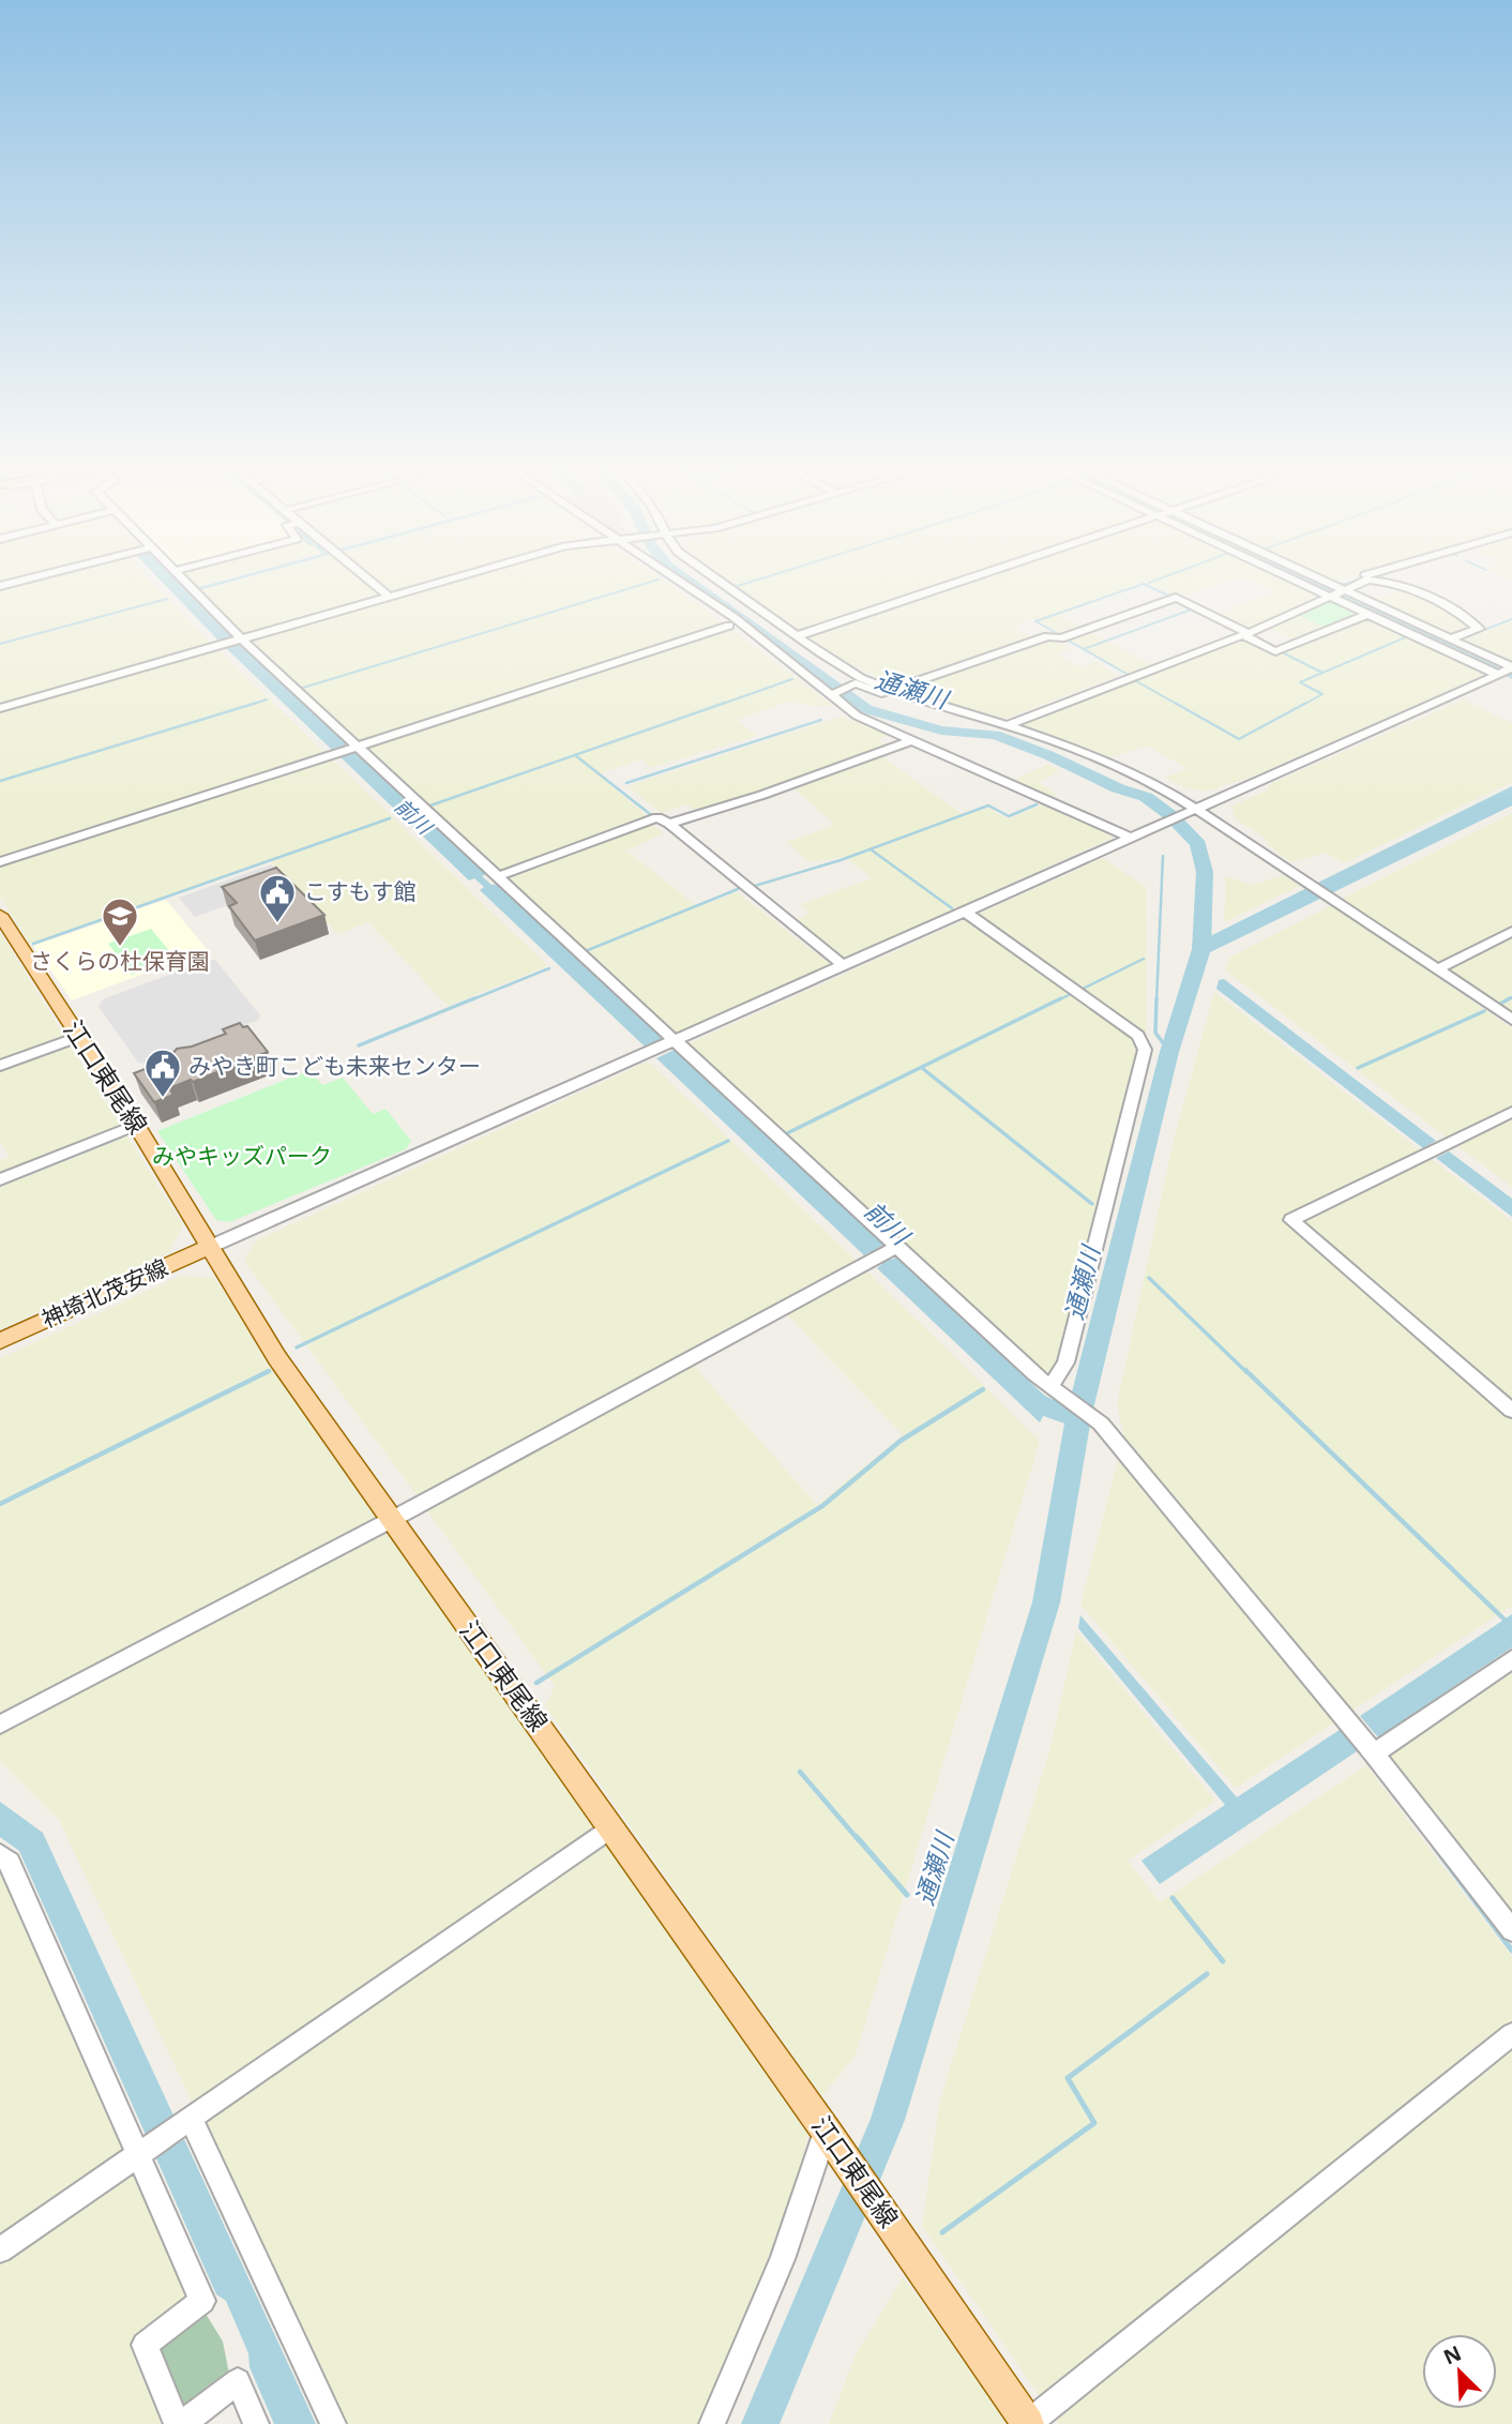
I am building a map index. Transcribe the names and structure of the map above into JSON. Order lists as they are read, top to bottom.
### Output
{
  "streets": {
    "main road": ["江口東尾線", "神埼北茂安線"]
  },
  "crossings": [
    ["江口東尾線", "神埼北茂安線"]
  ],
  "water": ["通瀬川", "前川"],
  "parks": ["みやキッズパーク"],
  "places": {
    "public building": ["こすもす館", "みやき町こども未来センター"],
    "school or university": ["さくらの杜保育園"]
  },
  "north": "top left"
}
